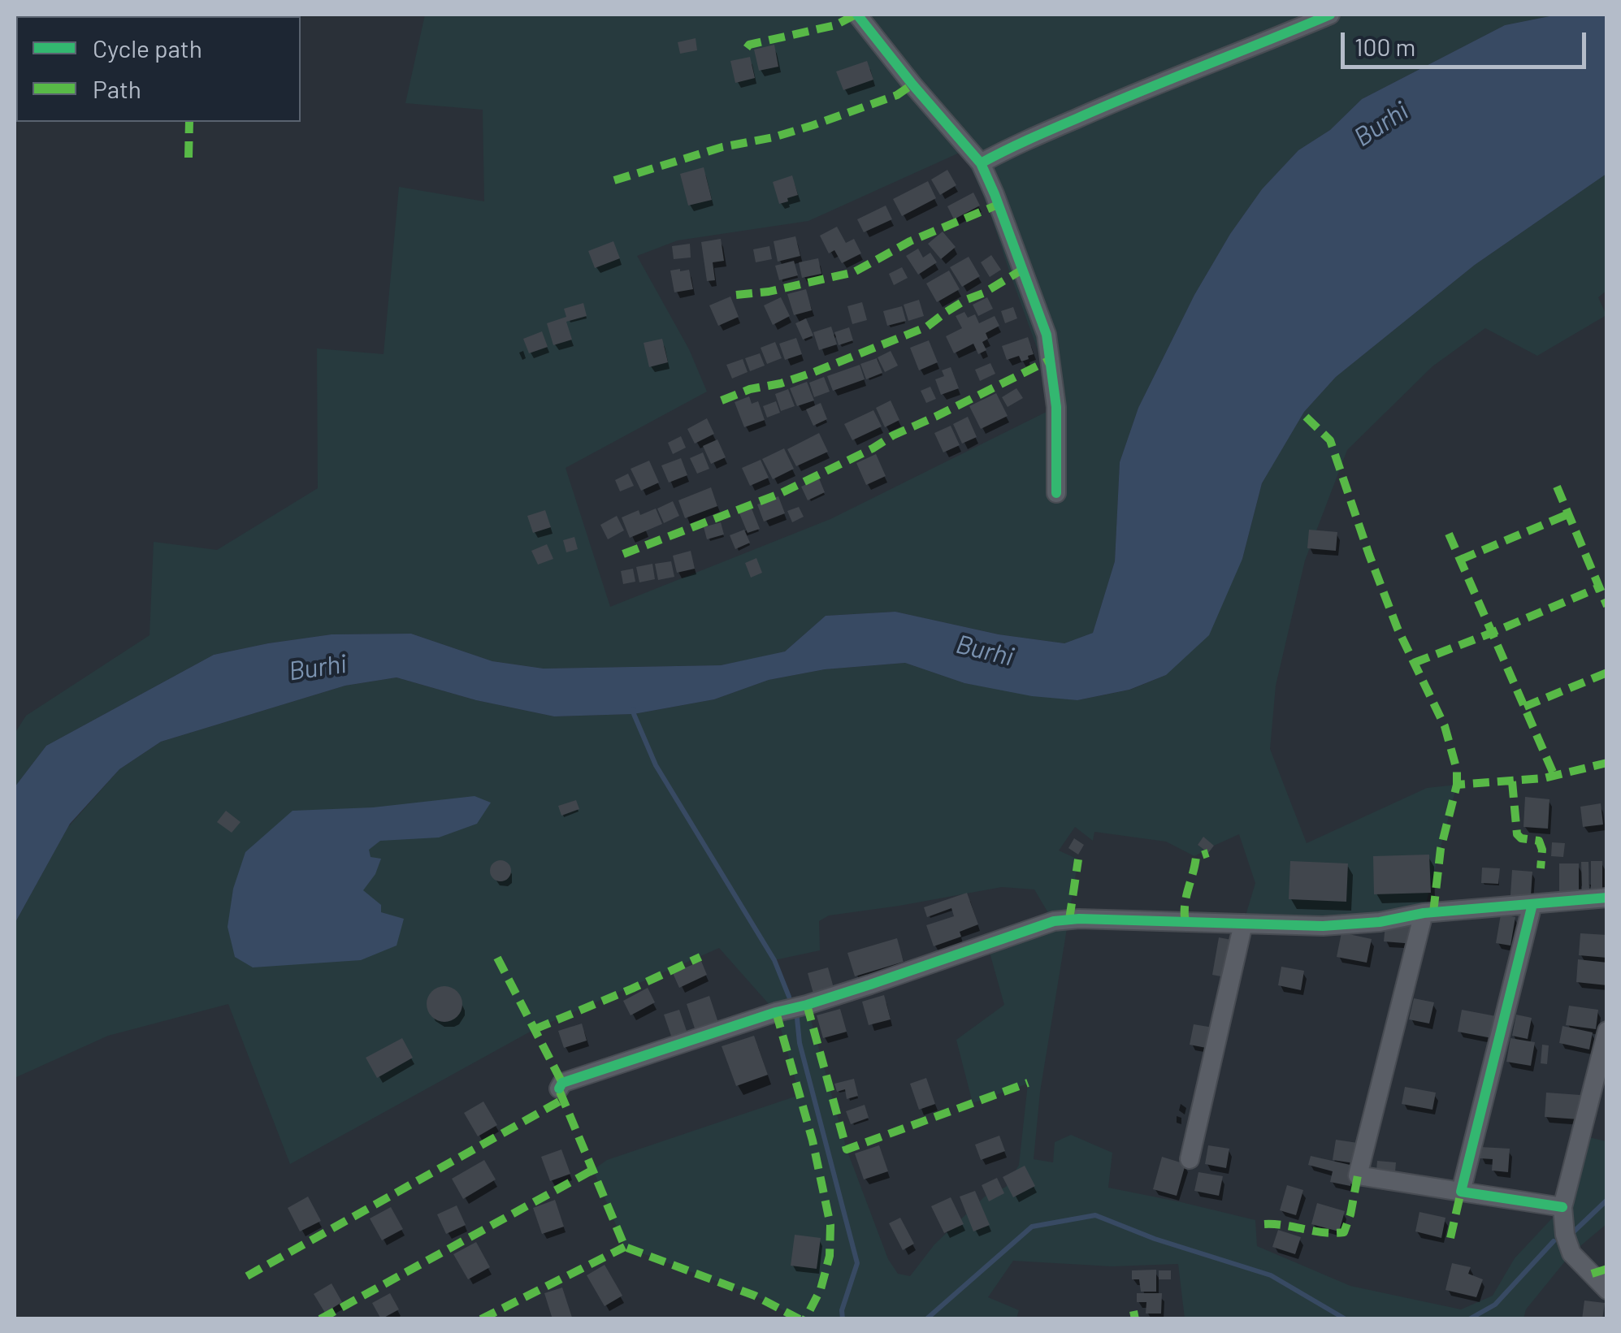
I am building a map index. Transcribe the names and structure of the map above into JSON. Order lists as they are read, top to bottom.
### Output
{
  "water": ["Burhi"],
  "legend": ["Cycle path", "Path"],
  "scale_bar": "100 m"
}
